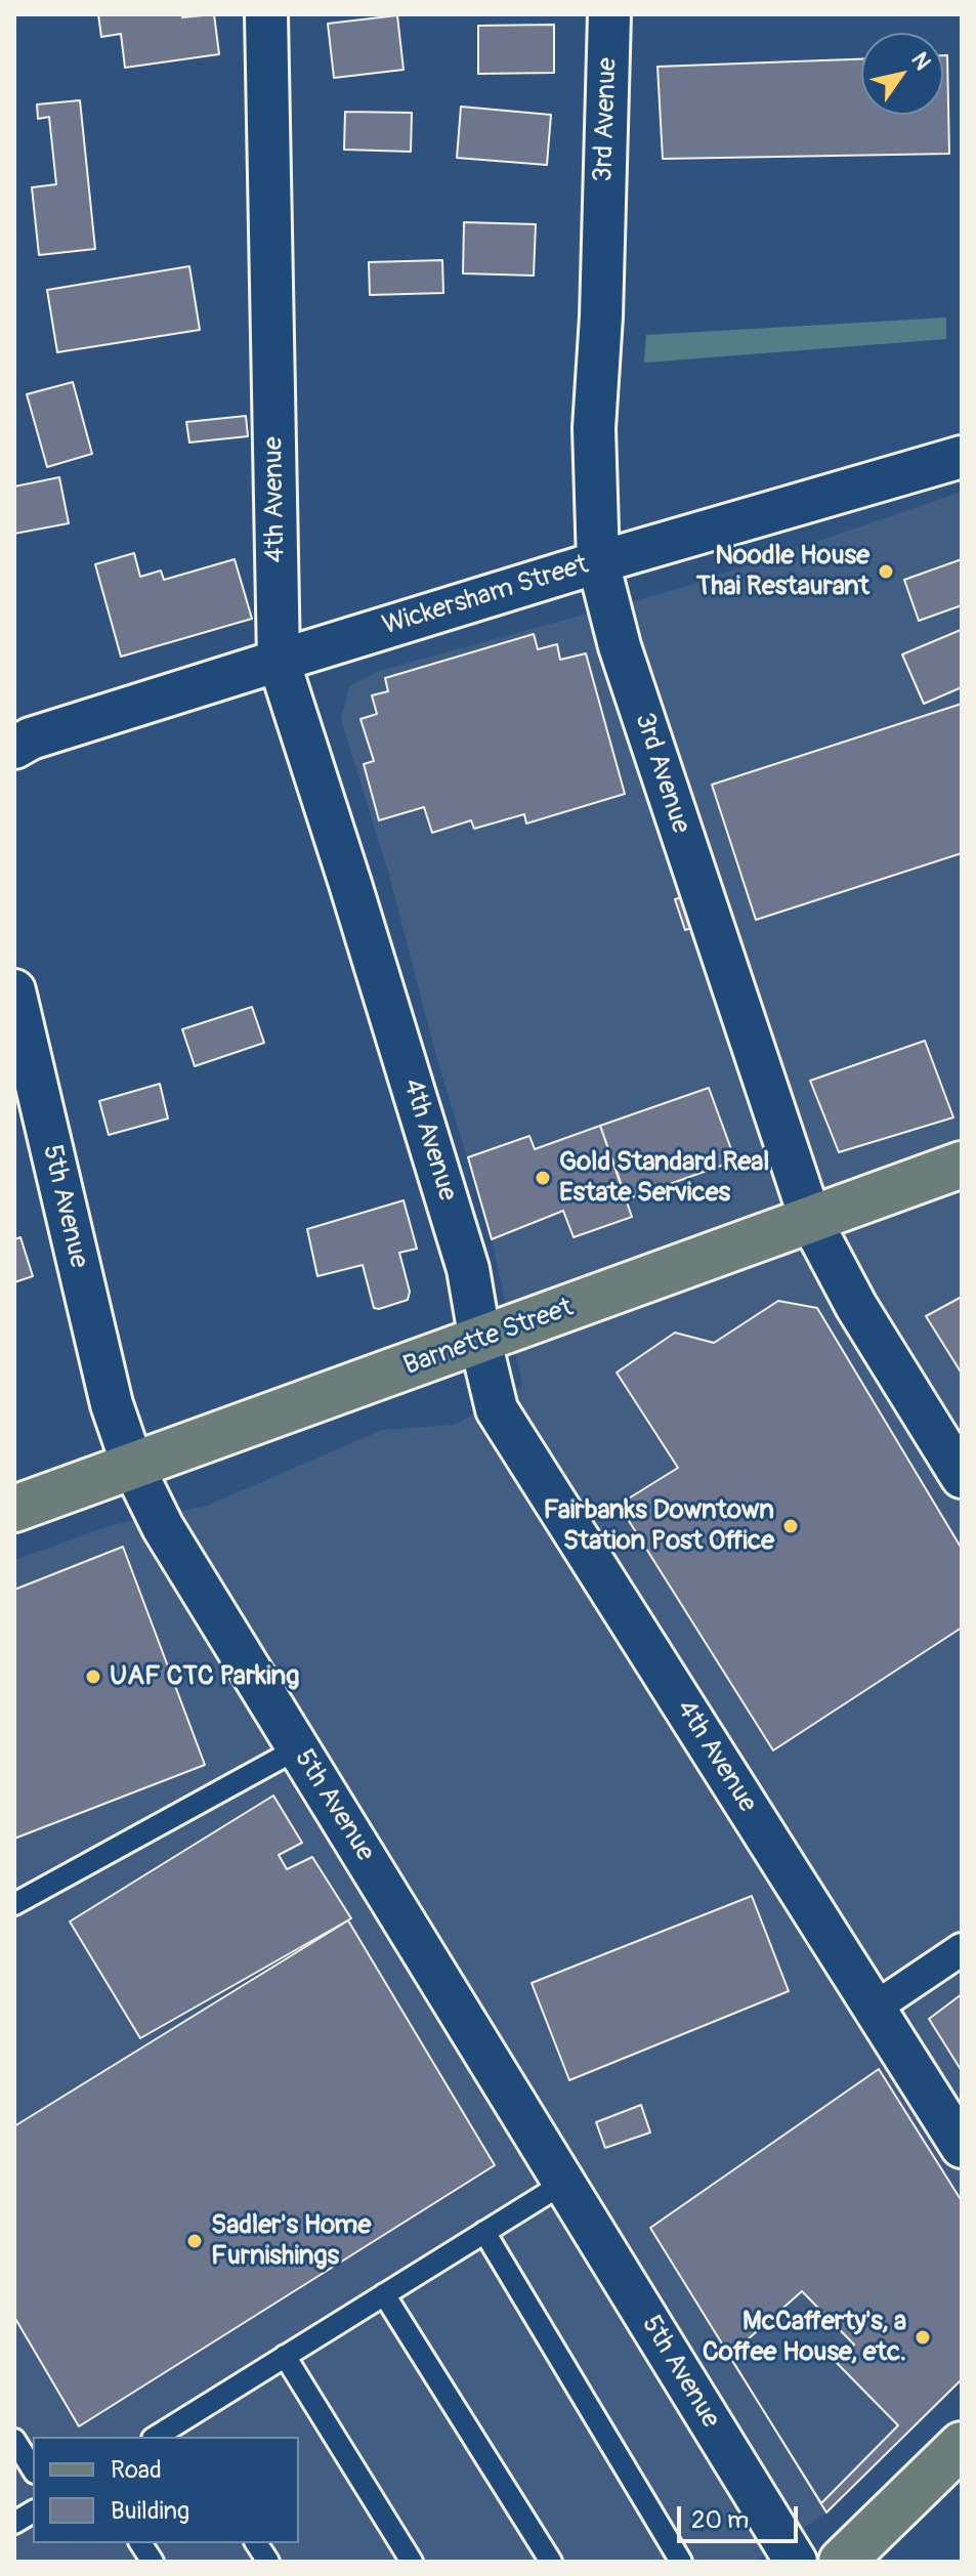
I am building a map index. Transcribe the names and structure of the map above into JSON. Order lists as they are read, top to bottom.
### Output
{
  "streets": {
    "main road": ["Barnette Street"],
    "street": [
      "3rd Avenue",
      "4th Avenue",
      "Wickersham Street",
      "5th Avenue"
    ]
  },
  "crossings": [
    ["3rd Avenue", "Wickersham Street"],
    ["3rd Avenue", "Barnette Street"],
    ["4th Avenue", "Wickersham Street"],
    ["4th Avenue", "Barnette Street"],
    ["5th Avenue", "Barnette Street"]
  ],
  "places": [
    "Noodle House Thai Restaurant",
    "Gold Standard Real Estate Services",
    "Fairbanks Downtown Station Post Office",
    "UAF CTC Parking",
    "Sadler's Home Furnishings",
    "McCafferty's, a Coffee House, etc."
  ],
  "legend": ["Road", "Building"],
  "scale_bar": "20 m",
  "north": "top right"
}
